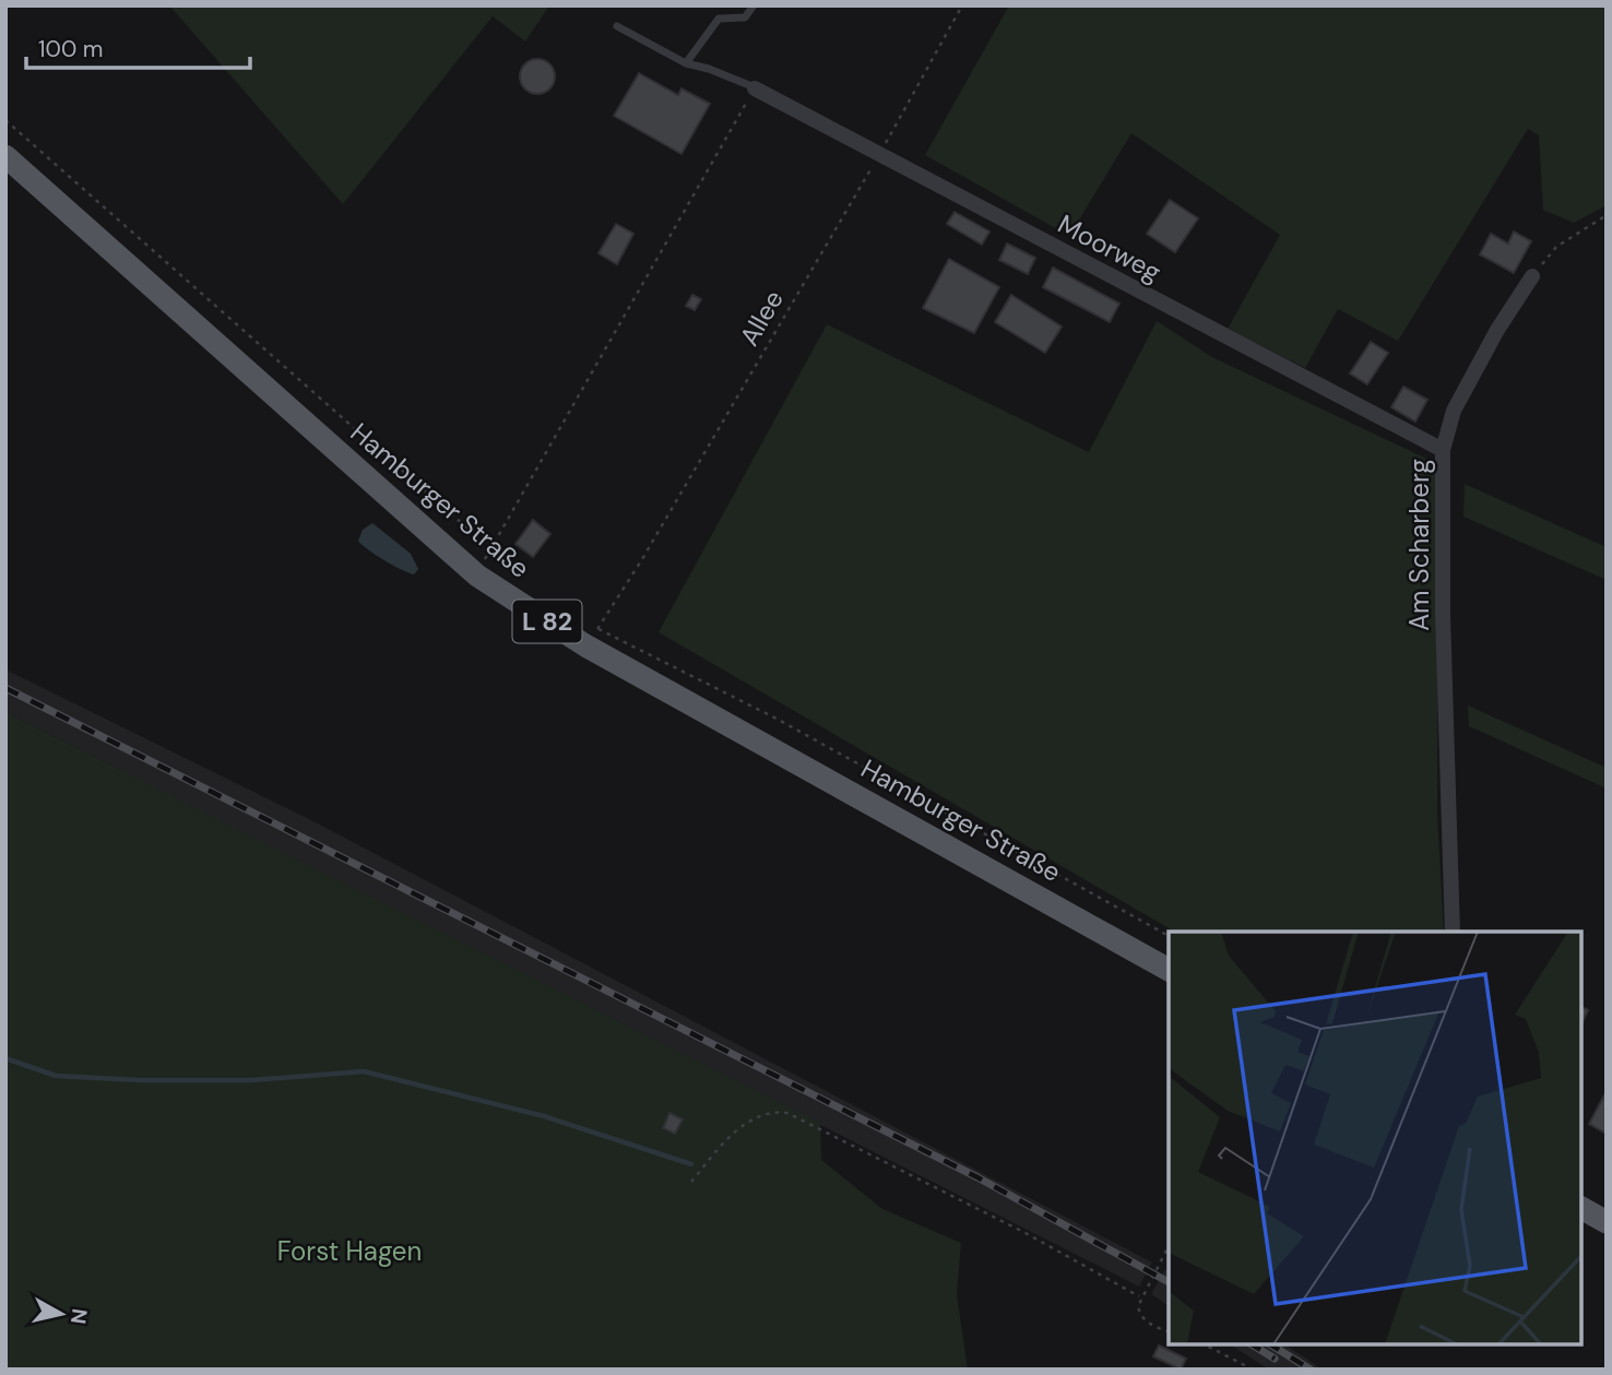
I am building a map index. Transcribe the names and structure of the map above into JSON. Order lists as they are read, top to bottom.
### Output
{
  "streets": {
    "main road": ["Hamburger Straße", "L 82"],
    "street": ["Moorweg", "Am Scharberg"],
    "path": ["Allee"]
  },
  "crossings": [
    ["Moorweg", "Allee"],
    ["Moorweg", "Am Scharberg"],
    ["Allee", "Hamburger Straße"]
  ],
  "parks": ["Forst Hagen"],
  "scale_bar": "100 m",
  "north": "right"
}
